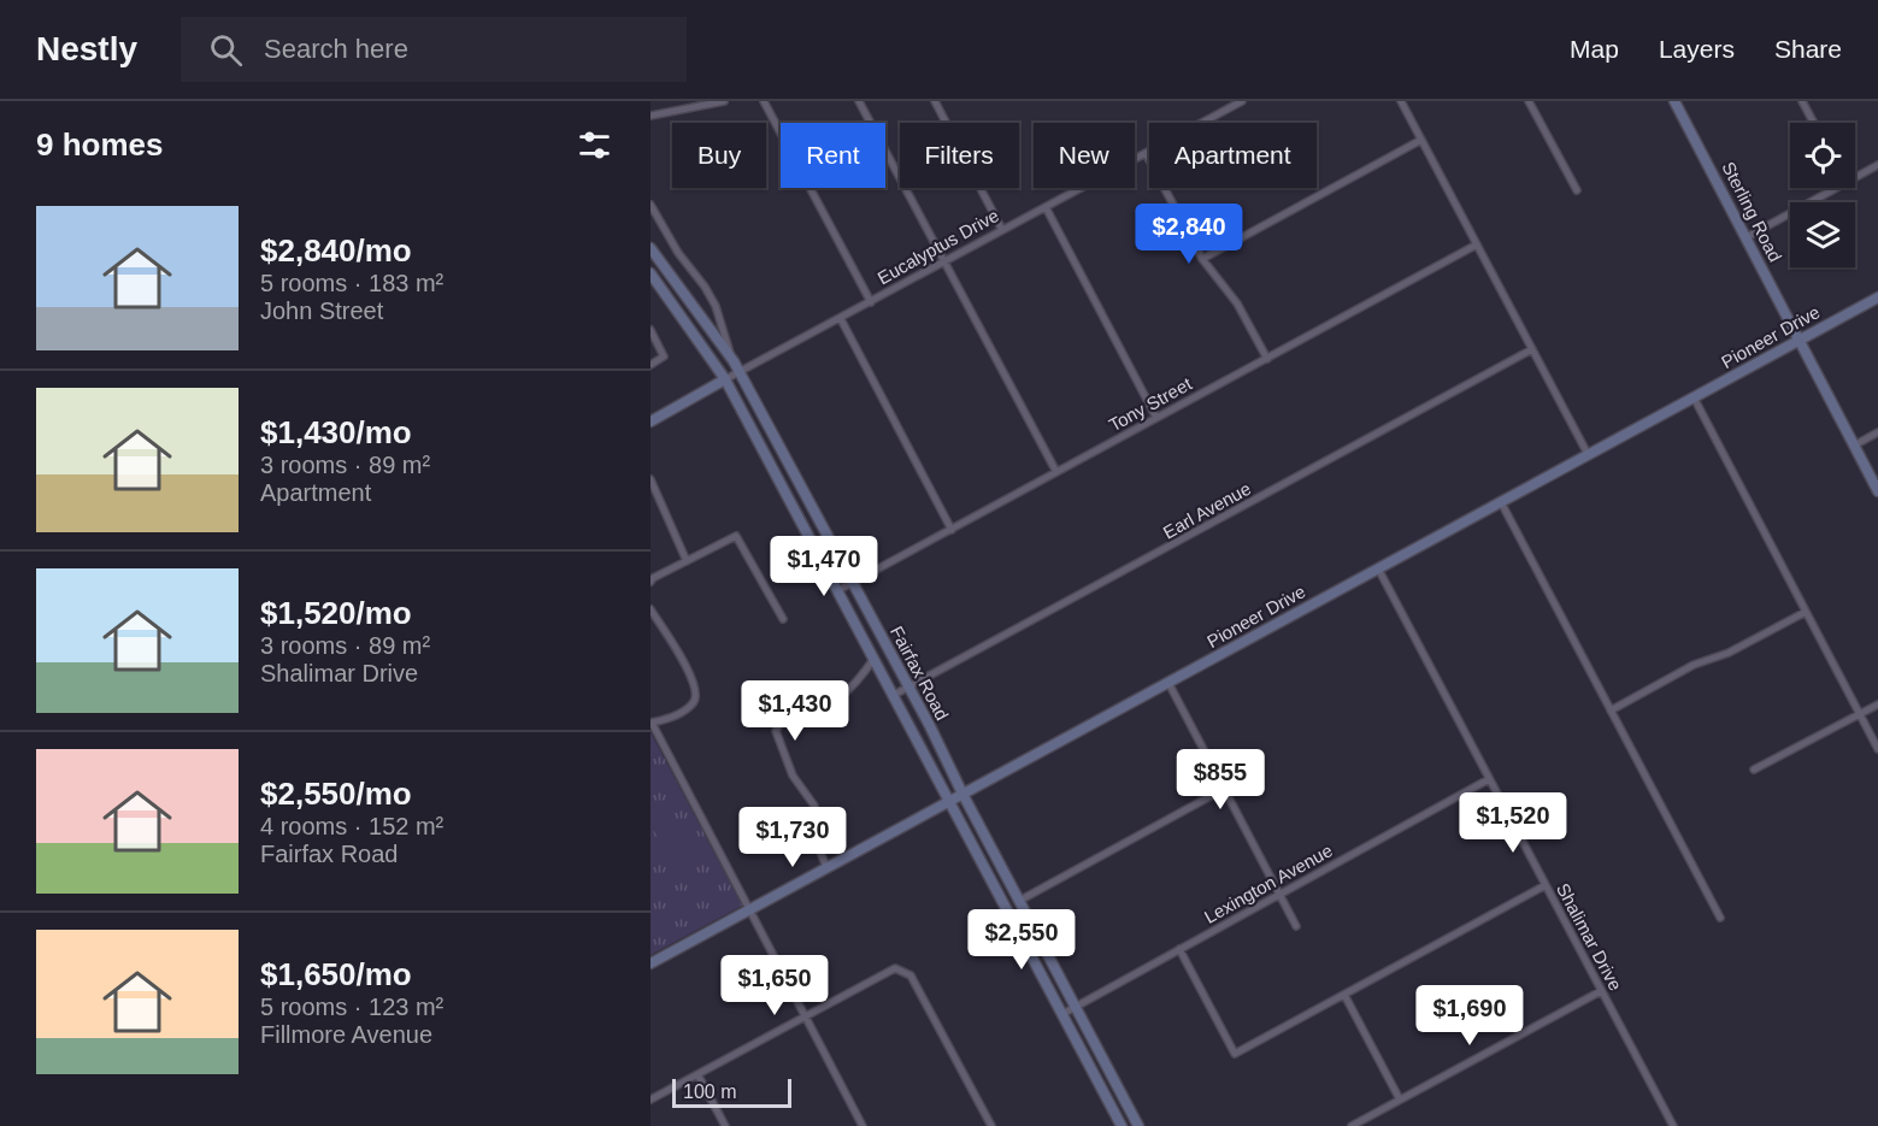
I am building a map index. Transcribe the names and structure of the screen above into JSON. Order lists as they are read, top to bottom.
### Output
{
  "streets": {
    "main road": [
      "Sterling Road",
      "Eucalyptus Drive",
      "Pioneer Drive",
      "Fairfax Road"
    ],
    "street": [
      "Tony Street",
      "Earl Avenue",
      "Lexington Avenue",
      "Shalimar Drive"
    ]
  },
  "crossings": [
    ["Sterling Road", "Pioneer Drive"],
    ["Eucalyptus Drive", "Fairfax Road"],
    ["Pioneer Drive", "Fairfax Road"],
    ["Pioneer Drive", "Shalimar Drive"],
    ["Tony Street", "Fairfax Road"],
    ["Earl Avenue", "Fairfax Road"],
    ["Fairfax Road", "Lexington Avenue"],
    ["Lexington Avenue", "Shalimar Drive"]
  ],
  "scale_bar": "100 m",
  "page": {
    "header": "Nestly",
    "search": "Search here",
    "nav": ["Map", "Layers", "Share"],
    "heading": "9 homes",
    "chip": [
      "Buy",
      "Rent",
      "Filters",
      "New",
      "Apartment"
    ],
    "list": [
      {
        "name": "$2,840/mo",
        "note": "5 rooms · 183 m² · John Street"
      },
      {
        "name": "$1,430/mo",
        "note": "3 rooms · 89 m² · Apartment"
      },
      {
        "name": "$1,520/mo",
        "note": "3 rooms · 89 m² · Shalimar Drive"
      },
      {
        "name": "$2,550/mo",
        "note": "4 rooms · 152 m² · Fairfax Road"
      },
      {
        "name": "$1,650/mo",
        "note": "5 rooms · 123 m² · Fillmore Avenue"
      }
    ],
    "price": [
      "$2,840",
      "$1,470",
      "$1,430",
      "$855",
      "$1,520",
      "$1,730",
      "$2,550",
      "$1,650",
      "$1,690"
    ],
    "scale": "100 m"
  }
}
